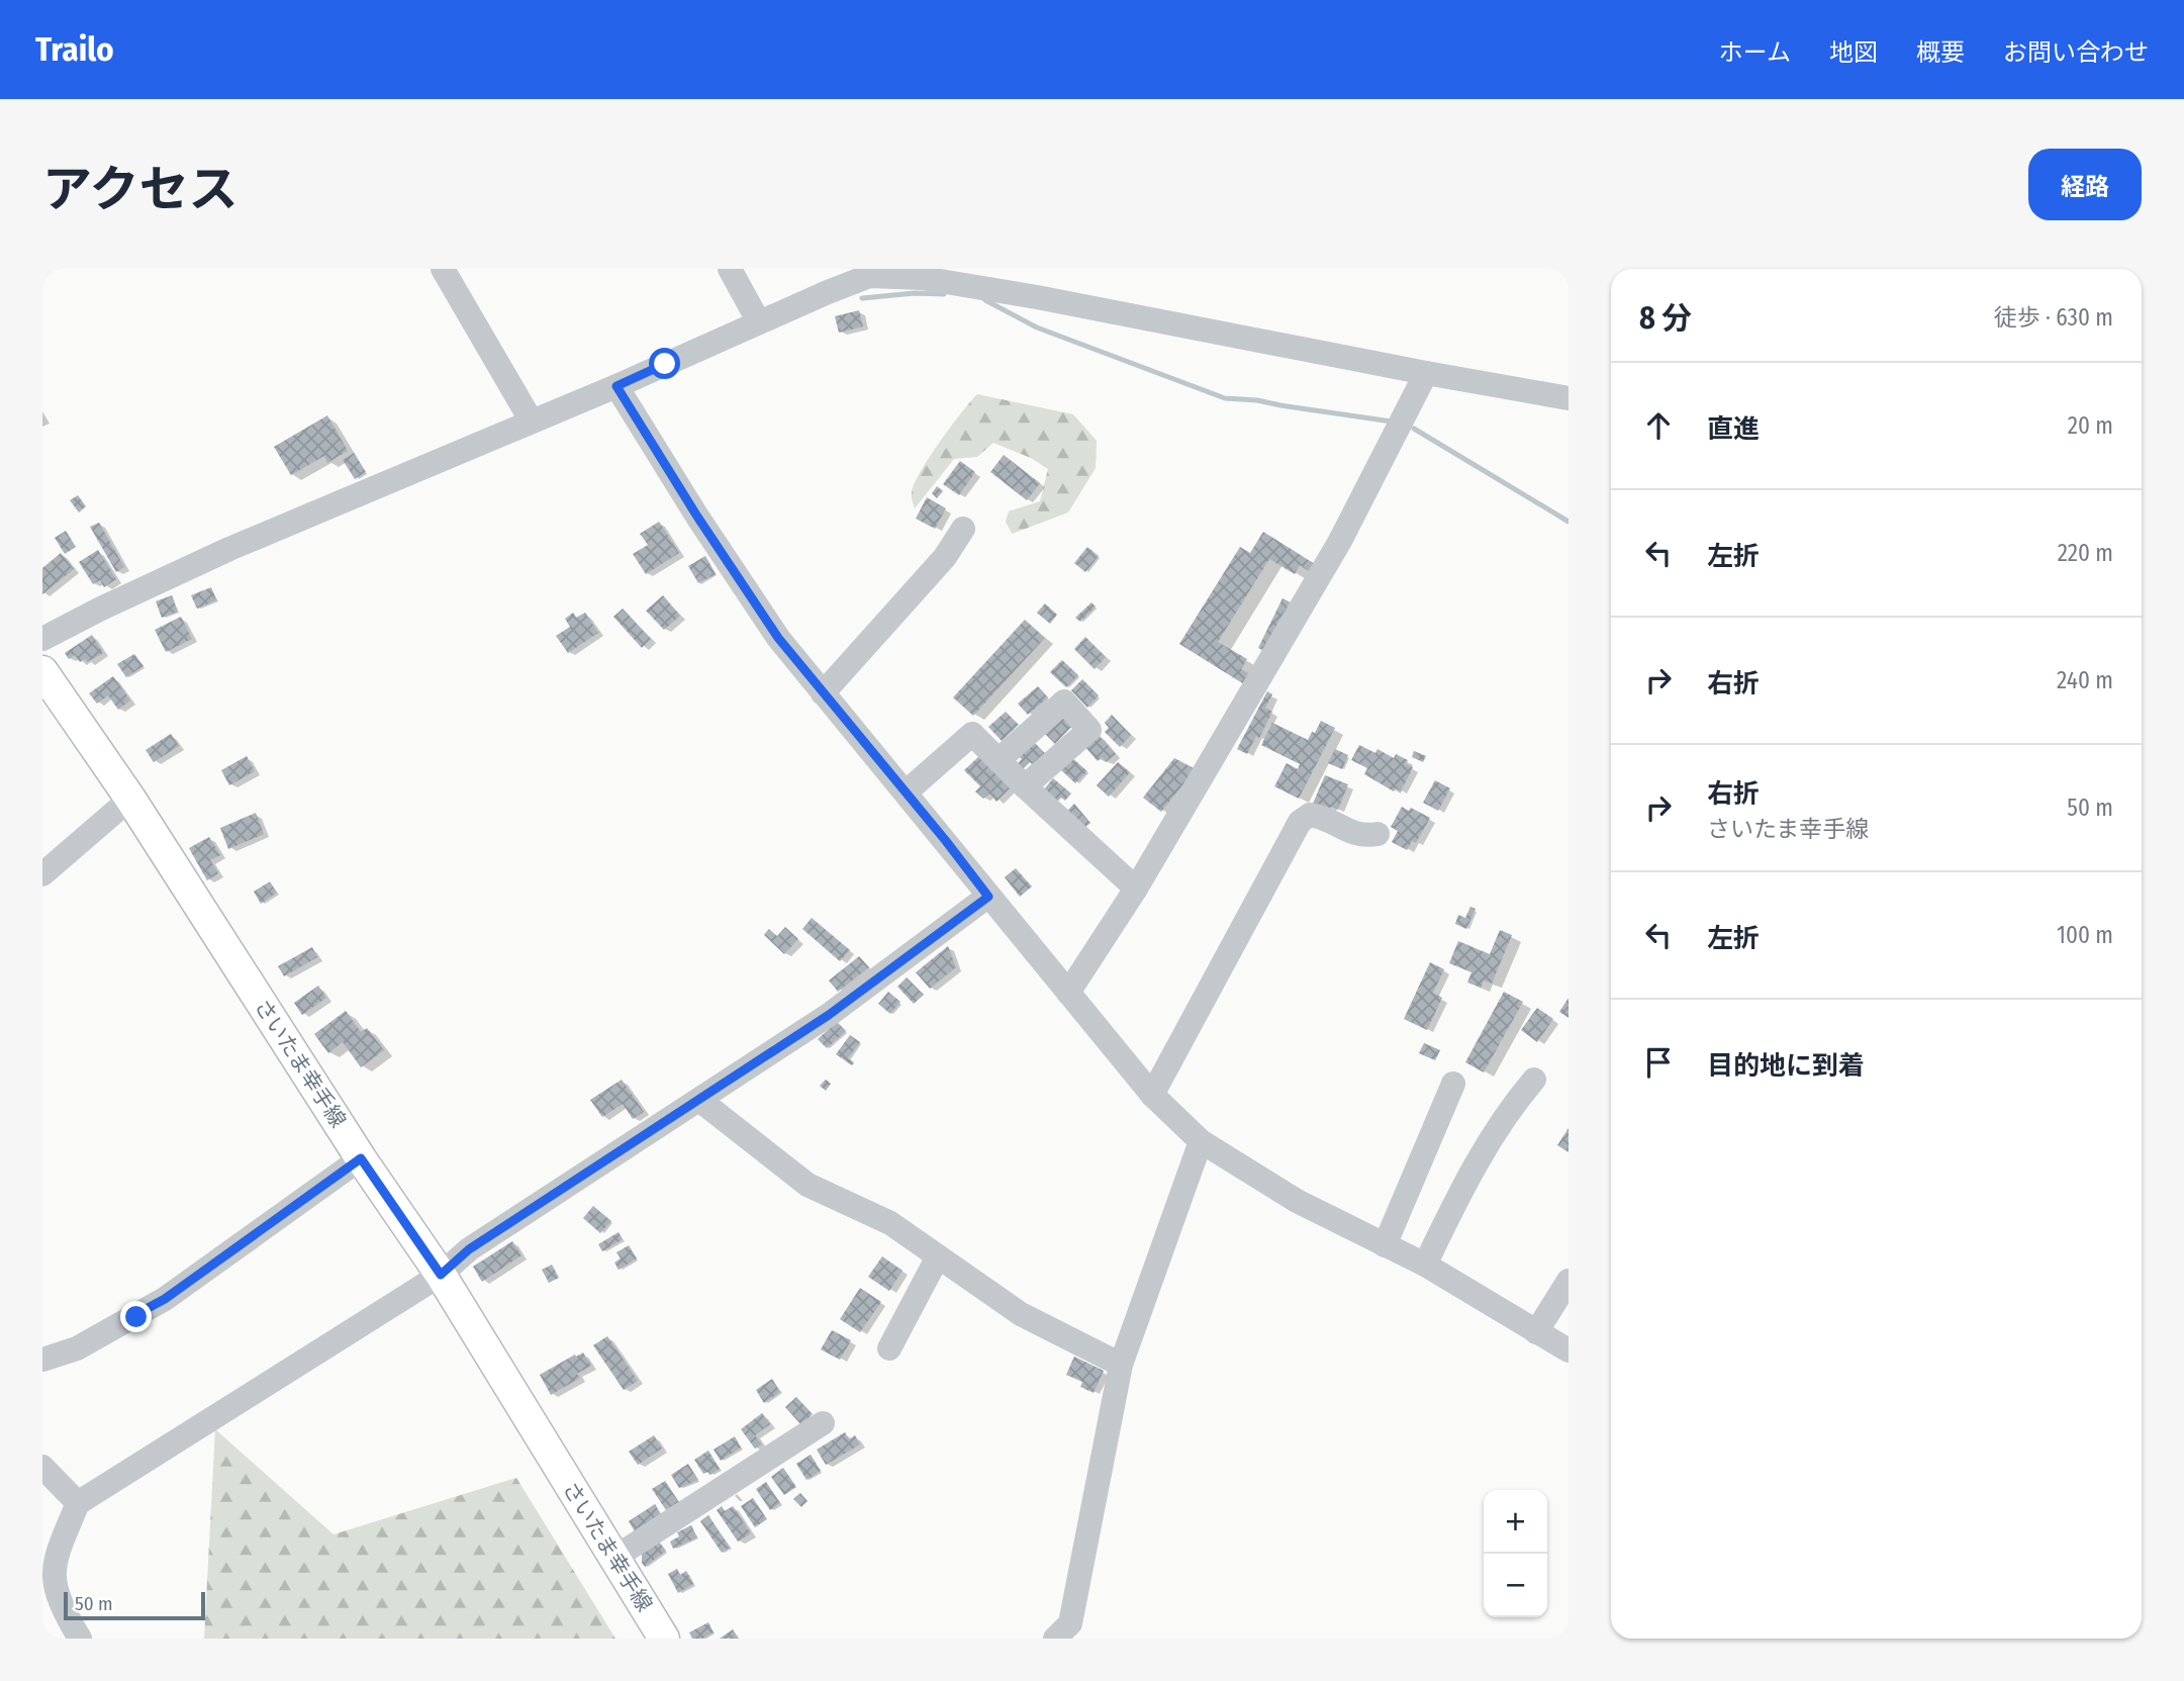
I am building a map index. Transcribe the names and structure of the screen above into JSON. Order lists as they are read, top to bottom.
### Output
{
  "streets": {
    "main road": ["さいたま幸手線"]
  },
  "scale_bar": "50 m",
  "page": {
    "header": "Trailo",
    "nav": [
      "ホーム",
      "地図",
      "概要",
      "お問い合わせ"
    ],
    "title": "アクセス",
    "buttons": "経路",
    "heading": ["8 分", "徒歩 · 630 m"],
    "list": [
      ["直進", "20 m"],
      ["左折", "220 m"],
      ["右折", "240 m"],
      ["右折", "さいたま幸手線", "50 m"],
      ["左折", "100 m"],
      "目的地に到着"
    ],
    "map_buttons": ["+", "−"],
    "scale": "50 m"
  }
}
